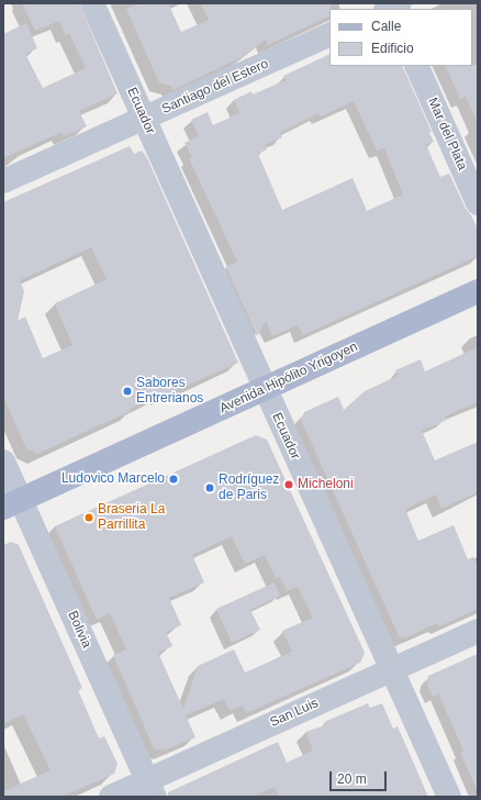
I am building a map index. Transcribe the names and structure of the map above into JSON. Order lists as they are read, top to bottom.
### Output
{
  "streets": {
    "main road": ["Avenida Hipólito Yrigoyen"],
    "street": [
      "Santiago del Estero",
      "Ecuador",
      "Mar del Plata",
      "Bolivia",
      "San Luis"
    ]
  },
  "crossings": [
    ["Santiago del Estero", "Ecuador"],
    ["Ecuador", "Avenida Hipólito Yrigoyen"],
    ["Ecuador", "San Luis"],
    ["Avenida Hipólito Yrigoyen", "Bolivia"],
    ["Bolivia", "San Luis"]
  ],
  "places": [
    "Sabores Entrerianos",
    "Ludovico Marcelo",
    "Micheloni",
    "Rodríguez de Paris",
    "Braseria La Parrillita"
  ],
  "legend": ["Calle", "Edificio"],
  "scale_bar": "20 m"
}
